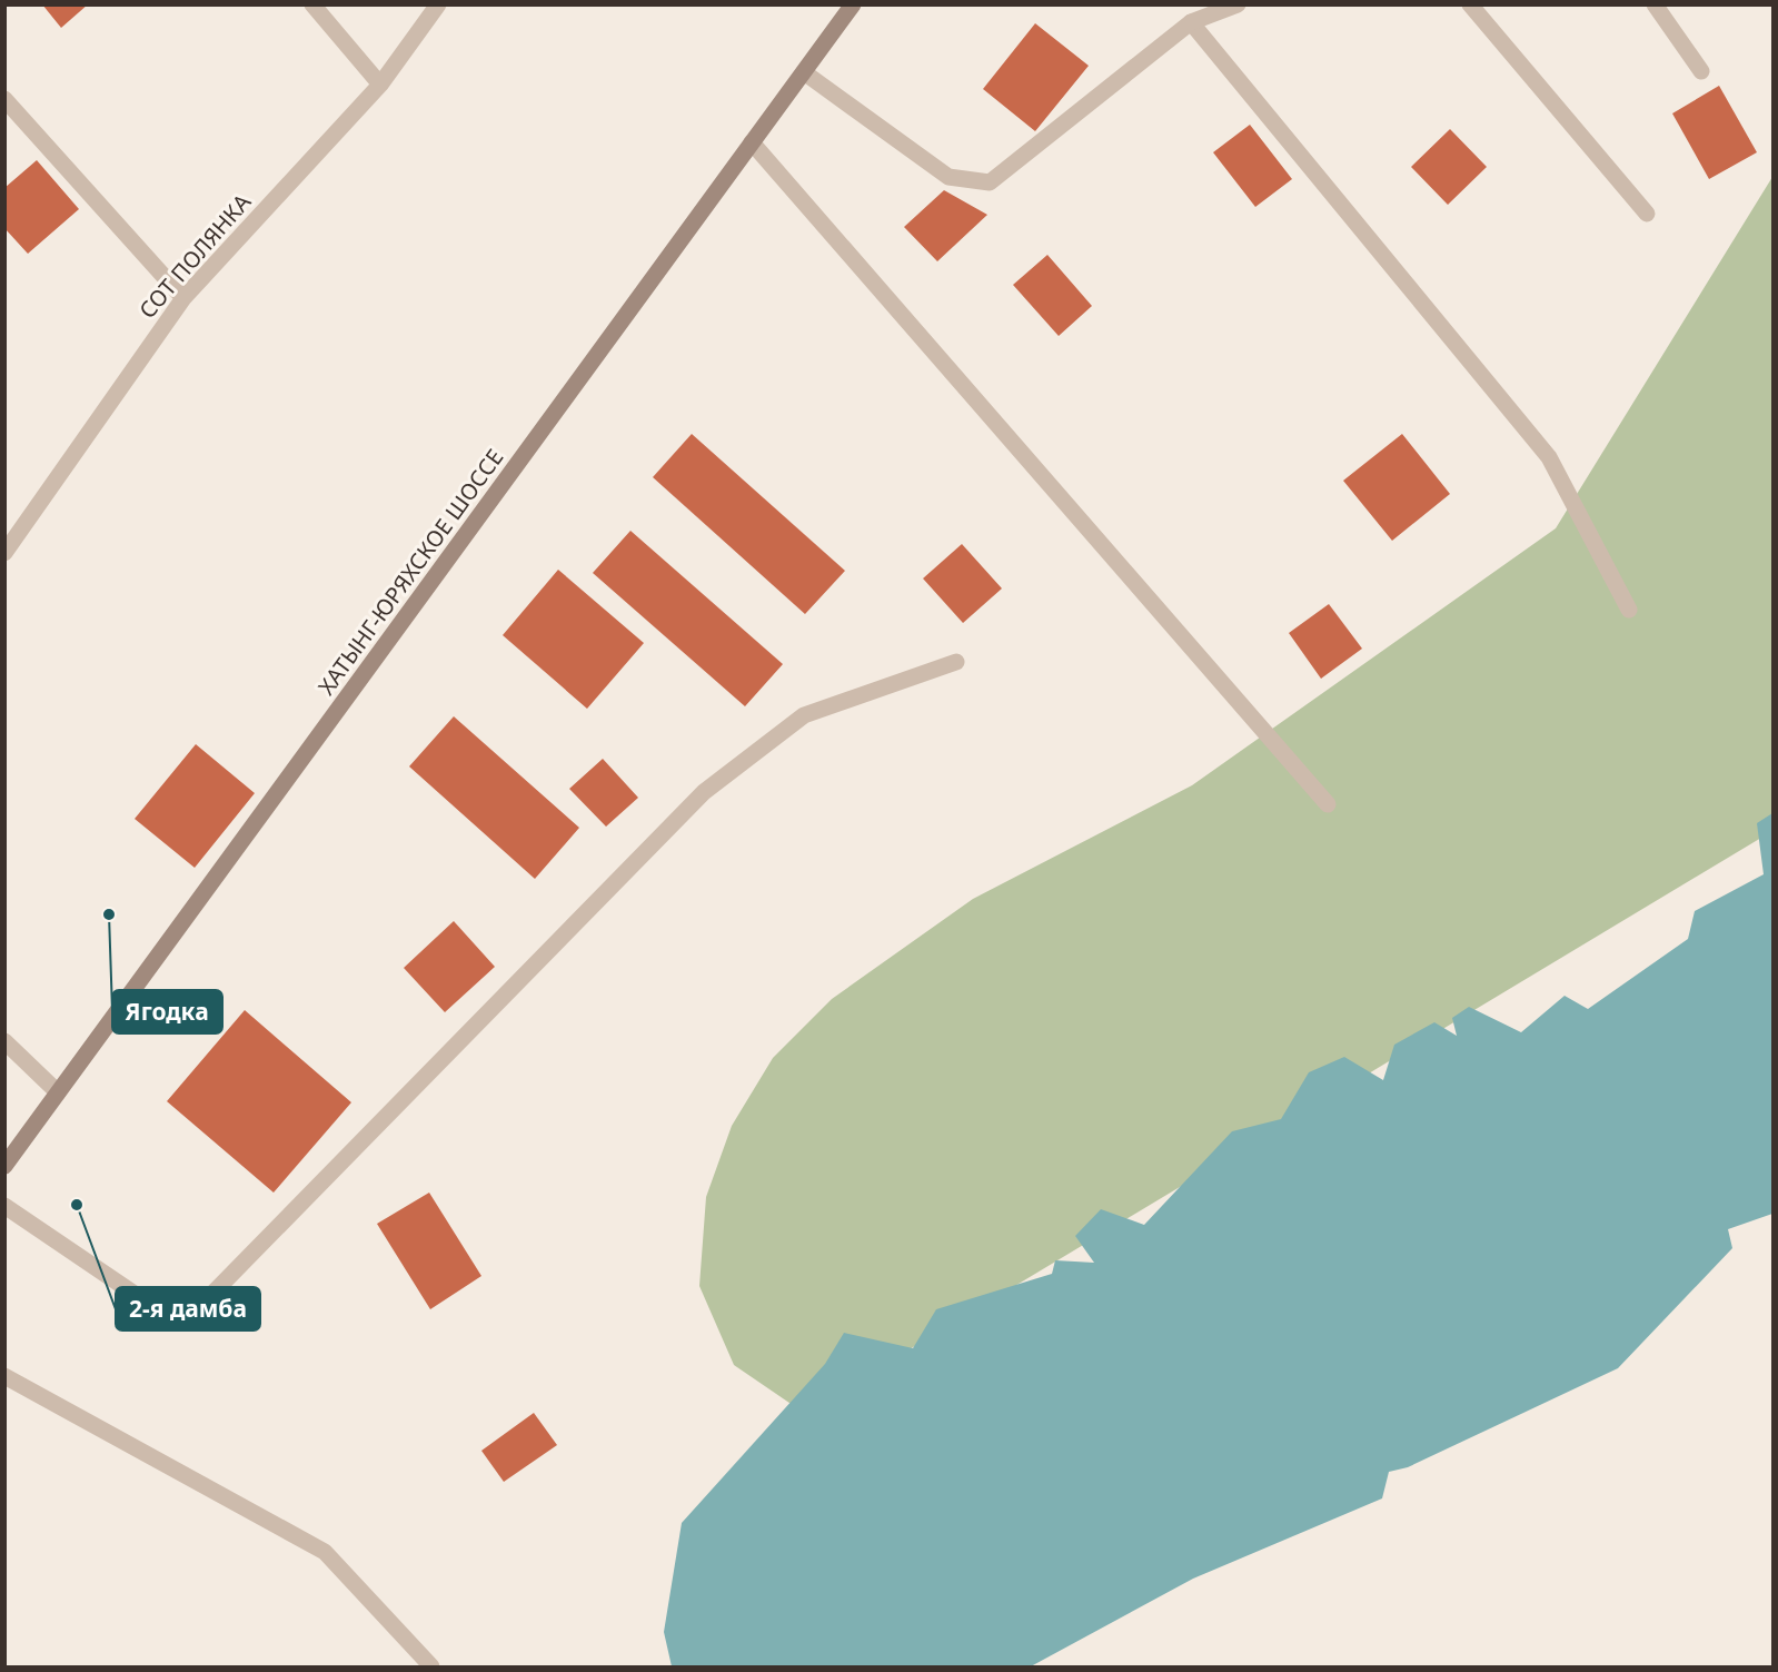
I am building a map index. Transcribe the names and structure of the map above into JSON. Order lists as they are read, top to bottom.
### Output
{
  "streets": {
    "main road": ["ХАТЫНГ-ЮРЯХСКОЕ ШОССЕ"],
    "street": ["СОТ ПОЛЯНКА"]
  },
  "places": ["Ягодка", "2-я дамба"]
}
